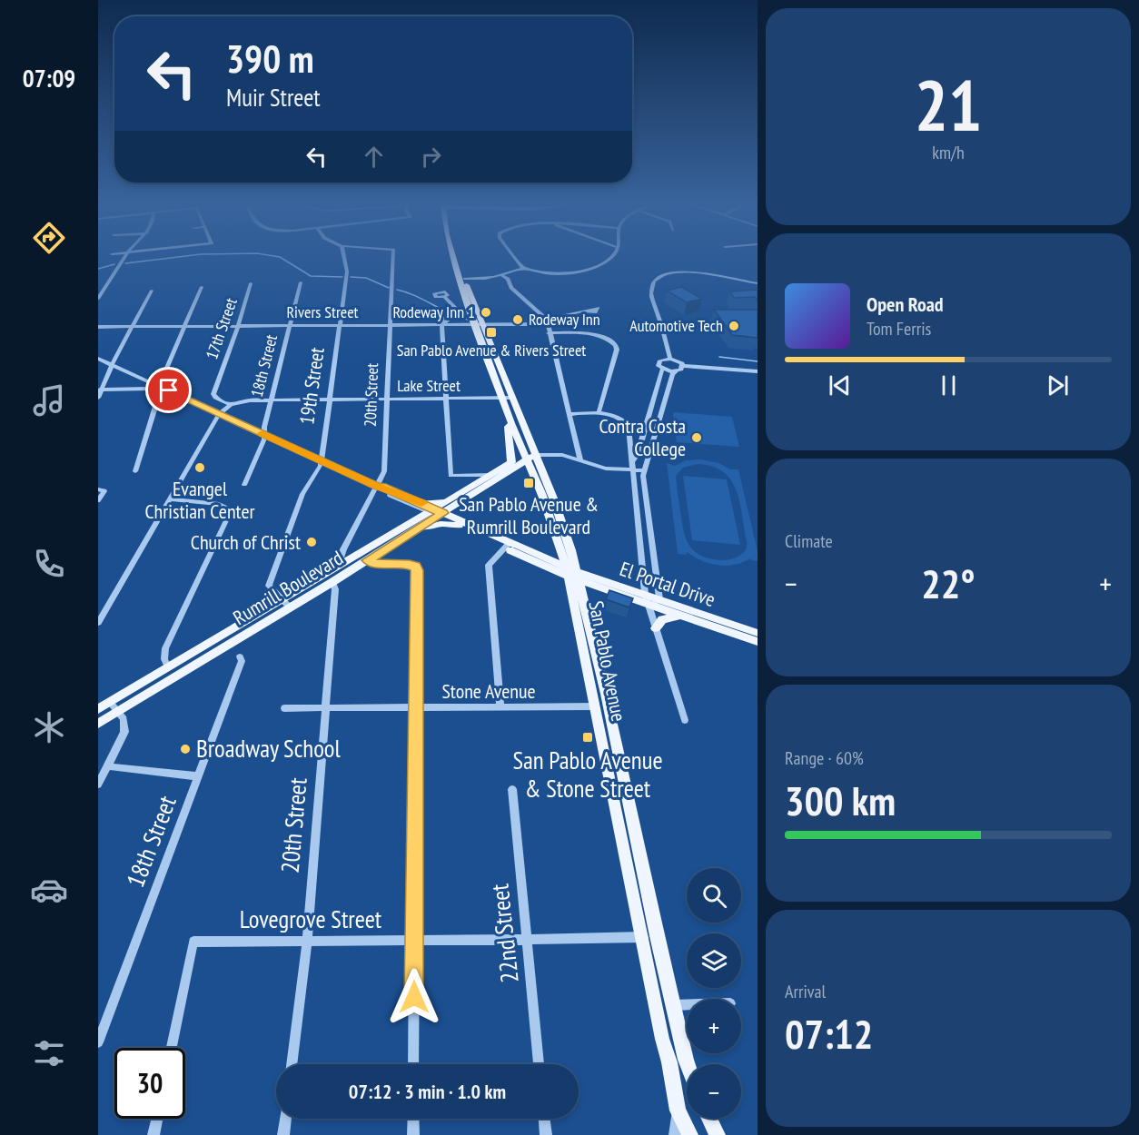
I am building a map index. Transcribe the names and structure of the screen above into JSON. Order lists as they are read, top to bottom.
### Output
{
  "streets": {
    "main road": ["El Portal Drive", "Rumrill Boulevard", "San Pablo Avenue"],
    "street": [
      "Rivers Street",
      "17th Street",
      "18th Street",
      "19th Street",
      "Lake Street",
      "20th Street",
      "Stone Avenue",
      "Lovegrove Street",
      "22nd Street"
    ]
  },
  "crossings": [
    ["Rivers Street", "17th Street"],
    ["Rivers Street", "18th Street"],
    ["Rivers Street", "19th Street"],
    ["Rivers Street", "20th Street"],
    ["Rivers Street", "San Pablo Avenue"],
    ["17th Street", "Lake Street"],
    ["18th Street", "Lake Street"],
    ["19th Street", "Lake Street"],
    ["19th Street", "Rumrill Boulevard"],
    ["Lake Street", "20th Street"],
    ["Lake Street", "San Pablo Avenue"],
    ["20th Street", "Rumrill Boulevard"],
    ["20th Street", "Stone Avenue"],
    ["20th Street", "Lovegrove Street"],
    ["El Portal Drive", "San Pablo Avenue"],
    ["Rumrill Boulevard", "San Pablo Avenue"],
    ["San Pablo Avenue", "Stone Avenue"],
    ["San Pablo Avenue", "Lovegrove Street"],
    ["Lovegrove Street", "22nd Street"]
  ],
  "places": {
    "other": [
      "Rodeway Inn 1",
      "Rodeway Inn",
      "Automotive Tech",
      "Contra Costa College",
      "Evangel Christian Center",
      "Church of Christ",
      "Broadway School"
    ],
    "transit": ["San Pablo Avenue & Rivers Street", "San Pablo Avenue & Rumrill Boulevard", "San Pablo Avenue & Stone Street"]
  },
  "page": {
    "tabs": "07:09",
    "tile": [
      ["21", "km/h"],
      "Climate",
      ["Range · 60%", "300 km"],
      ["Arrival", "07:12"]
    ],
    "turn": ["390 m", "Muir Street"],
    "song": ["Open Road", "Tom Ferris"],
    "heat": ["−", "22°", "+"],
    "map_buttons": ["+", "−"],
    "limit": "30",
    "trip": "07:12 · 3 min · 1.0 km"
  }
}
